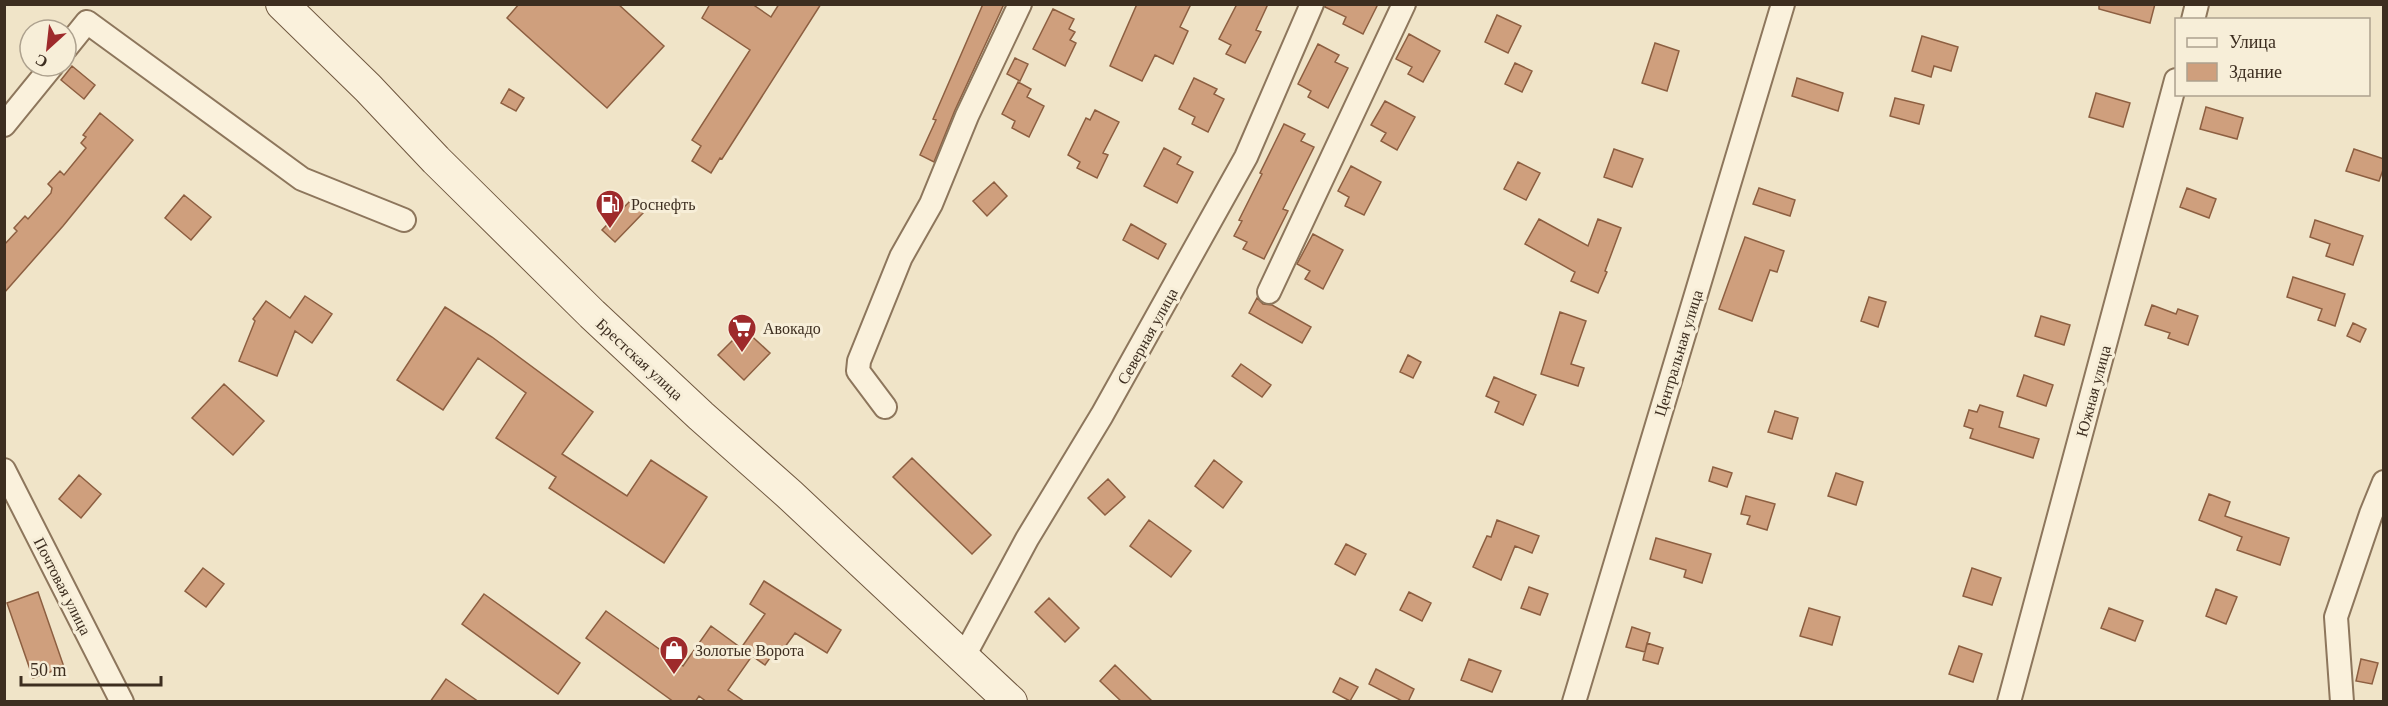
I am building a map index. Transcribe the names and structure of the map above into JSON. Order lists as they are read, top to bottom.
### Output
{
  "streets": {
    "main road": ["Брестская улица"],
    "street": [
      "Северная улица",
      "Центральная улица",
      "Южная улица",
      "Почтовая улица"
    ]
  },
  "crossings": [
    ["Северная улица", "Брестская улица"]
  ],
  "places": {
    "fuel station": ["Роснефть"],
    "supermarket": ["Авокадо"],
    "shop": ["Золотые Ворота"]
  },
  "legend": ["Улица", "Здание"],
  "scale_bar": "50 m",
  "north": "bottom left"
}
